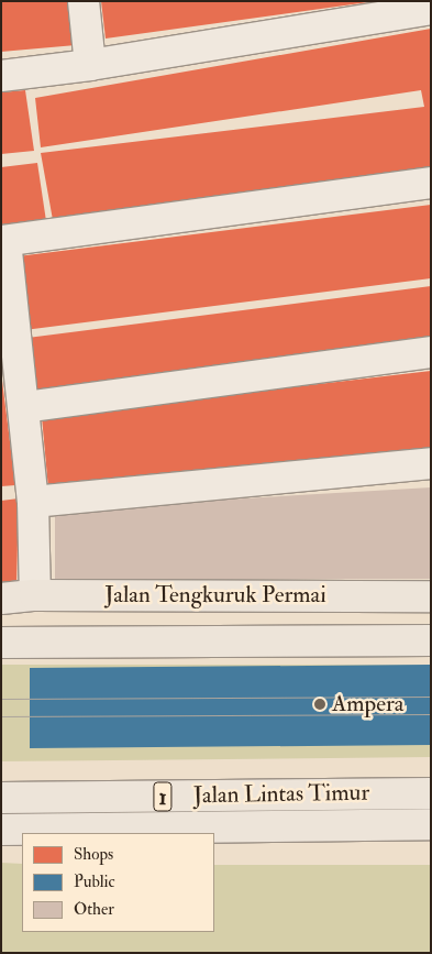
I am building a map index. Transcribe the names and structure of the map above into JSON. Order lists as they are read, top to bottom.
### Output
{
  "streets": {
    "main road": ["Jalan Tengkuruk Permai", "Jalan Lintas Timur", "1"]
  },
  "places": ["Ampera"],
  "legend": ["Shops", "Public", "Other"]
}
